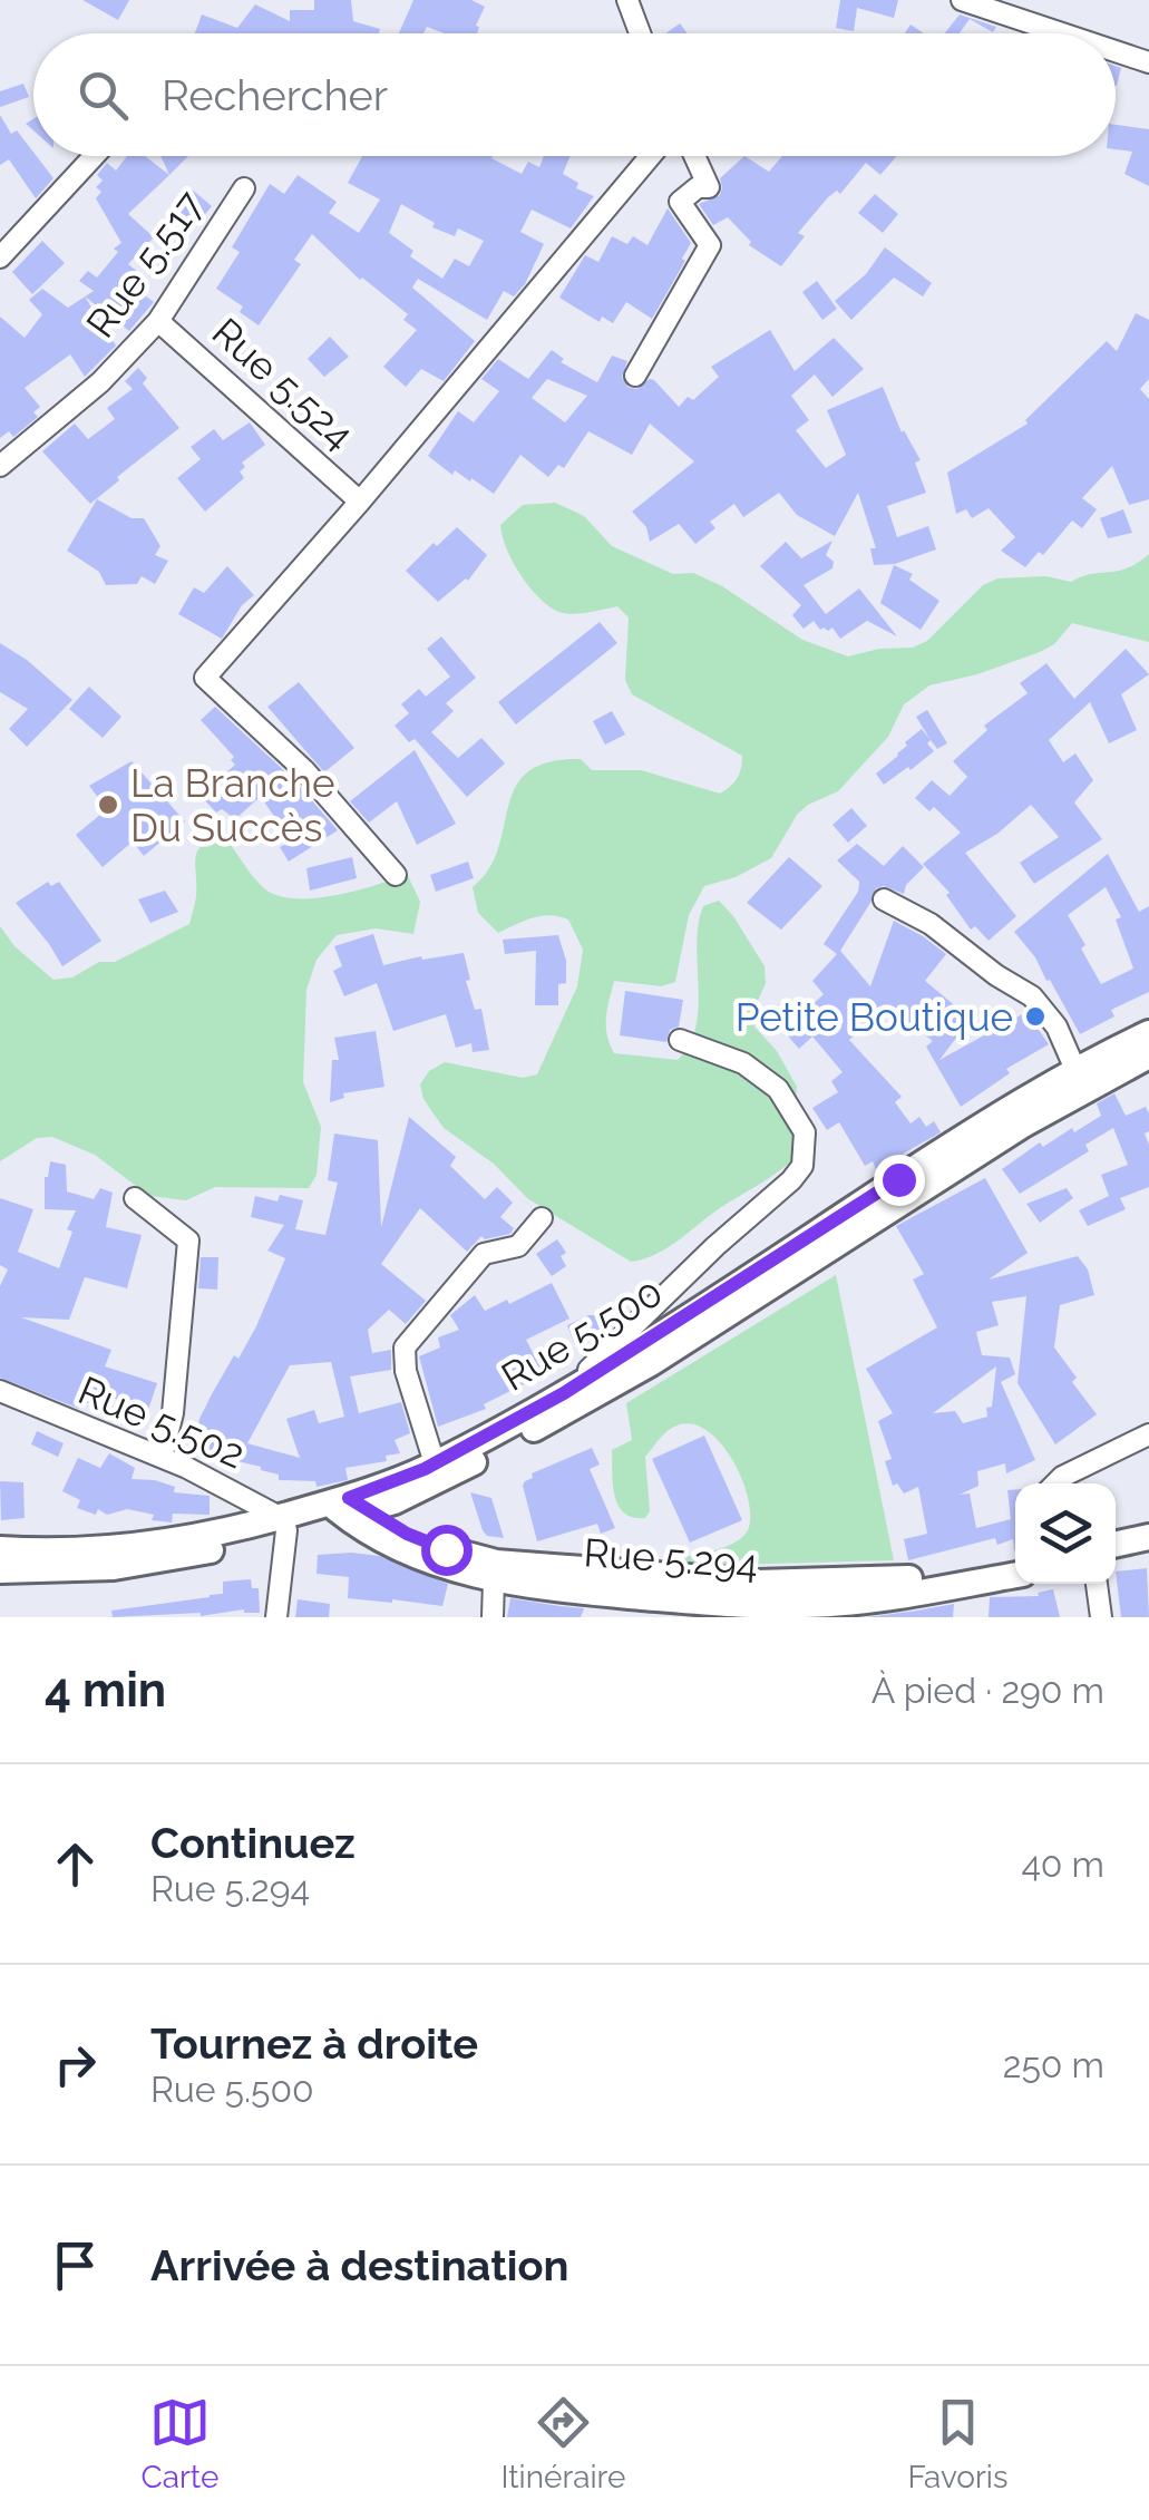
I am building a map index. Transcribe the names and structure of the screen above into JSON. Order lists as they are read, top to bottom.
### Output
{
  "streets": {
    "main road": ["Rue 5.500", "Rue 5.294"],
    "street": ["Rue 5.517", "Rue 5.524", "Rue 5.502"]
  },
  "crossings": [
    ["Rue 5.517", "Rue 5.524"],
    ["Rue 5.500", "Rue 5.502"],
    ["Rue 5.500", "Rue 5.294"]
  ],
  "places": ["La Branche Du Succès", "Petite Boutique"],
  "page": {
    "search": "Rechercher",
    "heading": ["4 min", "À pied · 290 m"],
    "list": [
      ["Continuez", "Rue 5.294", "40 m"],
      ["Tournez à droite", "Rue 5.500", "250 m"],
      "Arrivée à destination"
    ],
    "nav": ["Carte", "Itinéraire", "Favoris"]
  }
}
